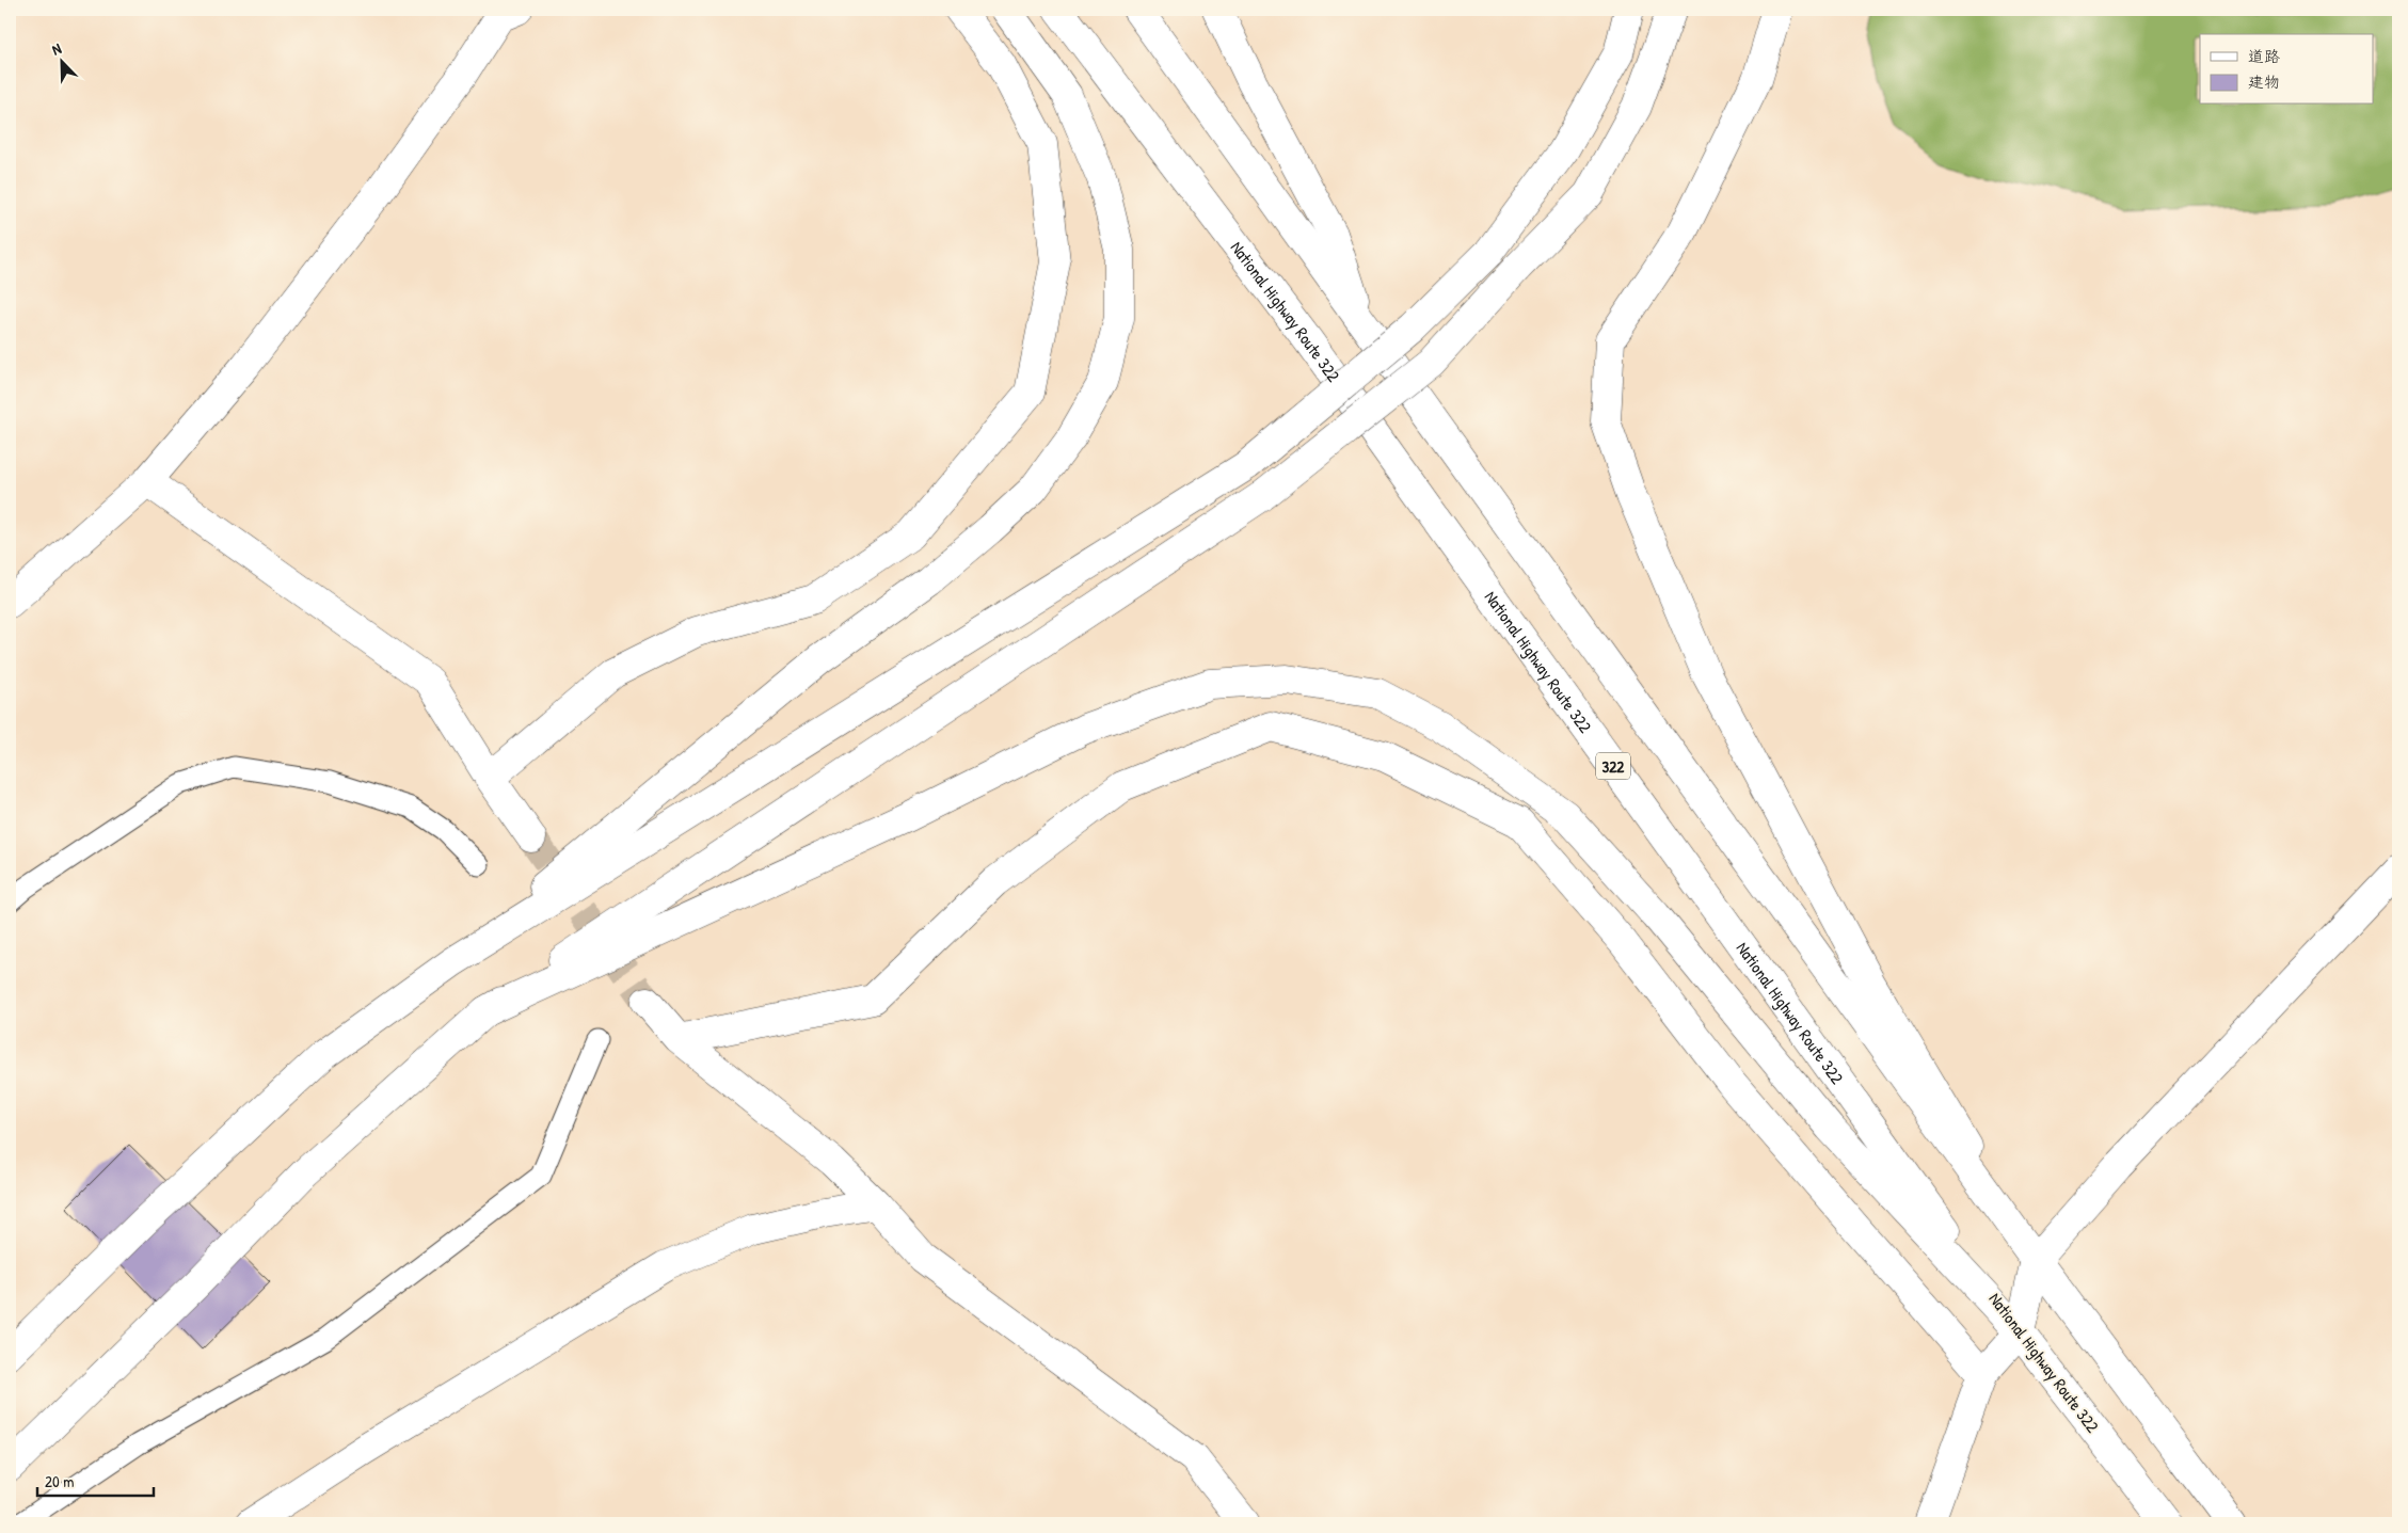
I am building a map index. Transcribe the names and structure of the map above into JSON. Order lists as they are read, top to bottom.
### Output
{
  "streets": {
    "main road": ["National Highway Route 322", "322"]
  },
  "legend": ["道路", "建物"],
  "scale_bar": "20 m",
  "north": "top left"
}
